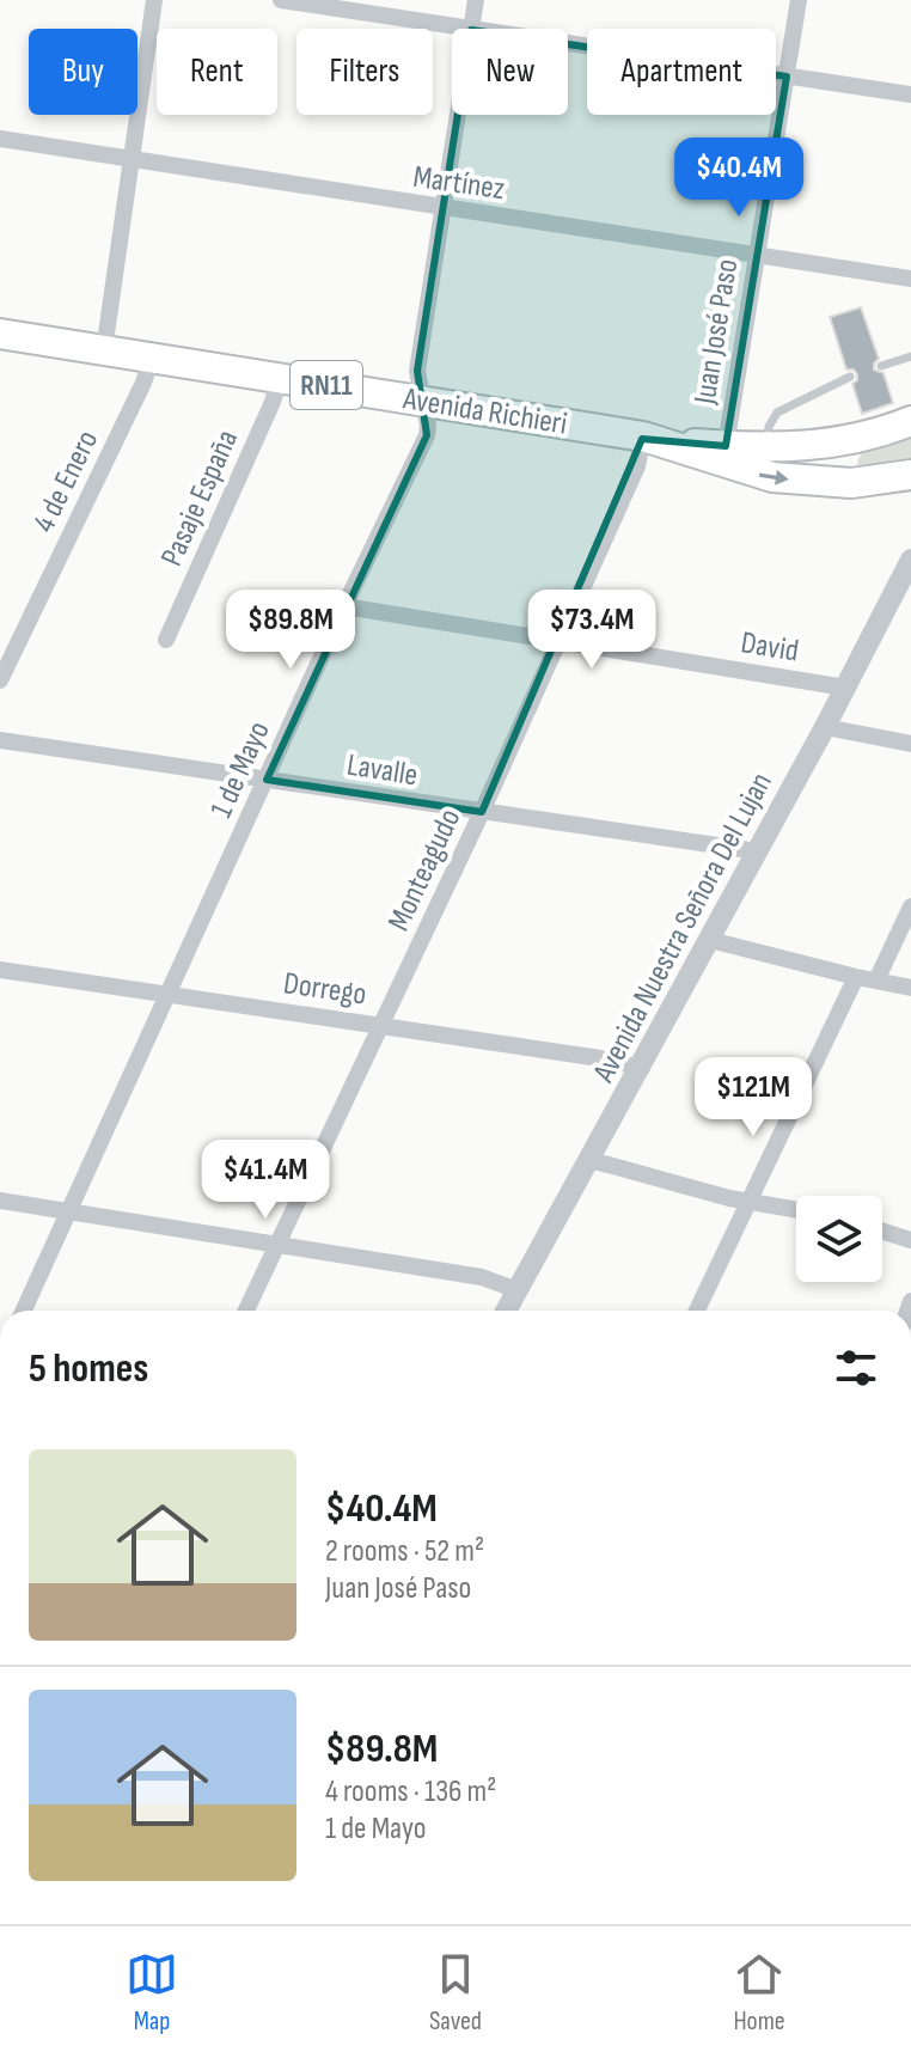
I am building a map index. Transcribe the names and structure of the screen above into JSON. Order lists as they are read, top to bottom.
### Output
{
  "streets": {
    "main road": ["RN11", "Avenida Richieri"],
    "street": [
      "Martínez",
      "Juan José Paso",
      "4 de Enero",
      "Pasaje España",
      "David",
      "1 de Mayo",
      "Lavalle",
      "Monteagudo",
      "Avenida Nuestra Señora Del Lujan",
      "Dorrego"
    ]
  },
  "crossings": [
    ["Martínez", "Juan José Paso"],
    ["Martínez", "1 de Mayo"],
    ["Juan José Paso", "RN11"],
    ["RN11", "Avenida Richieri"],
    ["RN11", "Monteagudo"],
    ["Avenida Richieri", "4 de Enero"],
    ["Avenida Richieri", "Pasaje España"],
    ["Avenida Richieri", "1 de Mayo"],
    ["Avenida Richieri", "Monteagudo"],
    ["David", "1 de Mayo"],
    ["David", "Monteagudo"],
    ["David", "Avenida Nuestra Señora Del Lujan"],
    ["1 de Mayo", "Lavalle"],
    ["1 de Mayo", "Dorrego"],
    ["Lavalle", "Monteagudo"],
    ["Lavalle", "Avenida Nuestra Señora Del Lujan"],
    ["Monteagudo", "Dorrego"],
    ["Avenida Nuestra Señora Del Lujan", "Dorrego"]
  ],
  "page": {
    "chip": [
      "Buy",
      "Rent",
      "Filters",
      "New",
      "Apartment"
    ],
    "price": [
      "$40.4M",
      "$89.8M",
      "$73.4M",
      "$121M",
      "$41.4M"
    ],
    "heading": "5 homes",
    "list": [
      {
        "name": "$40.4M",
        "note": "2 rooms · 52 m² · Juan José Paso"
      },
      {
        "name": "$89.8M",
        "note": "4 rooms · 136 m² · 1 de Mayo"
      }
    ],
    "tabs": ["Map", "Saved", "Home"]
  }
}
